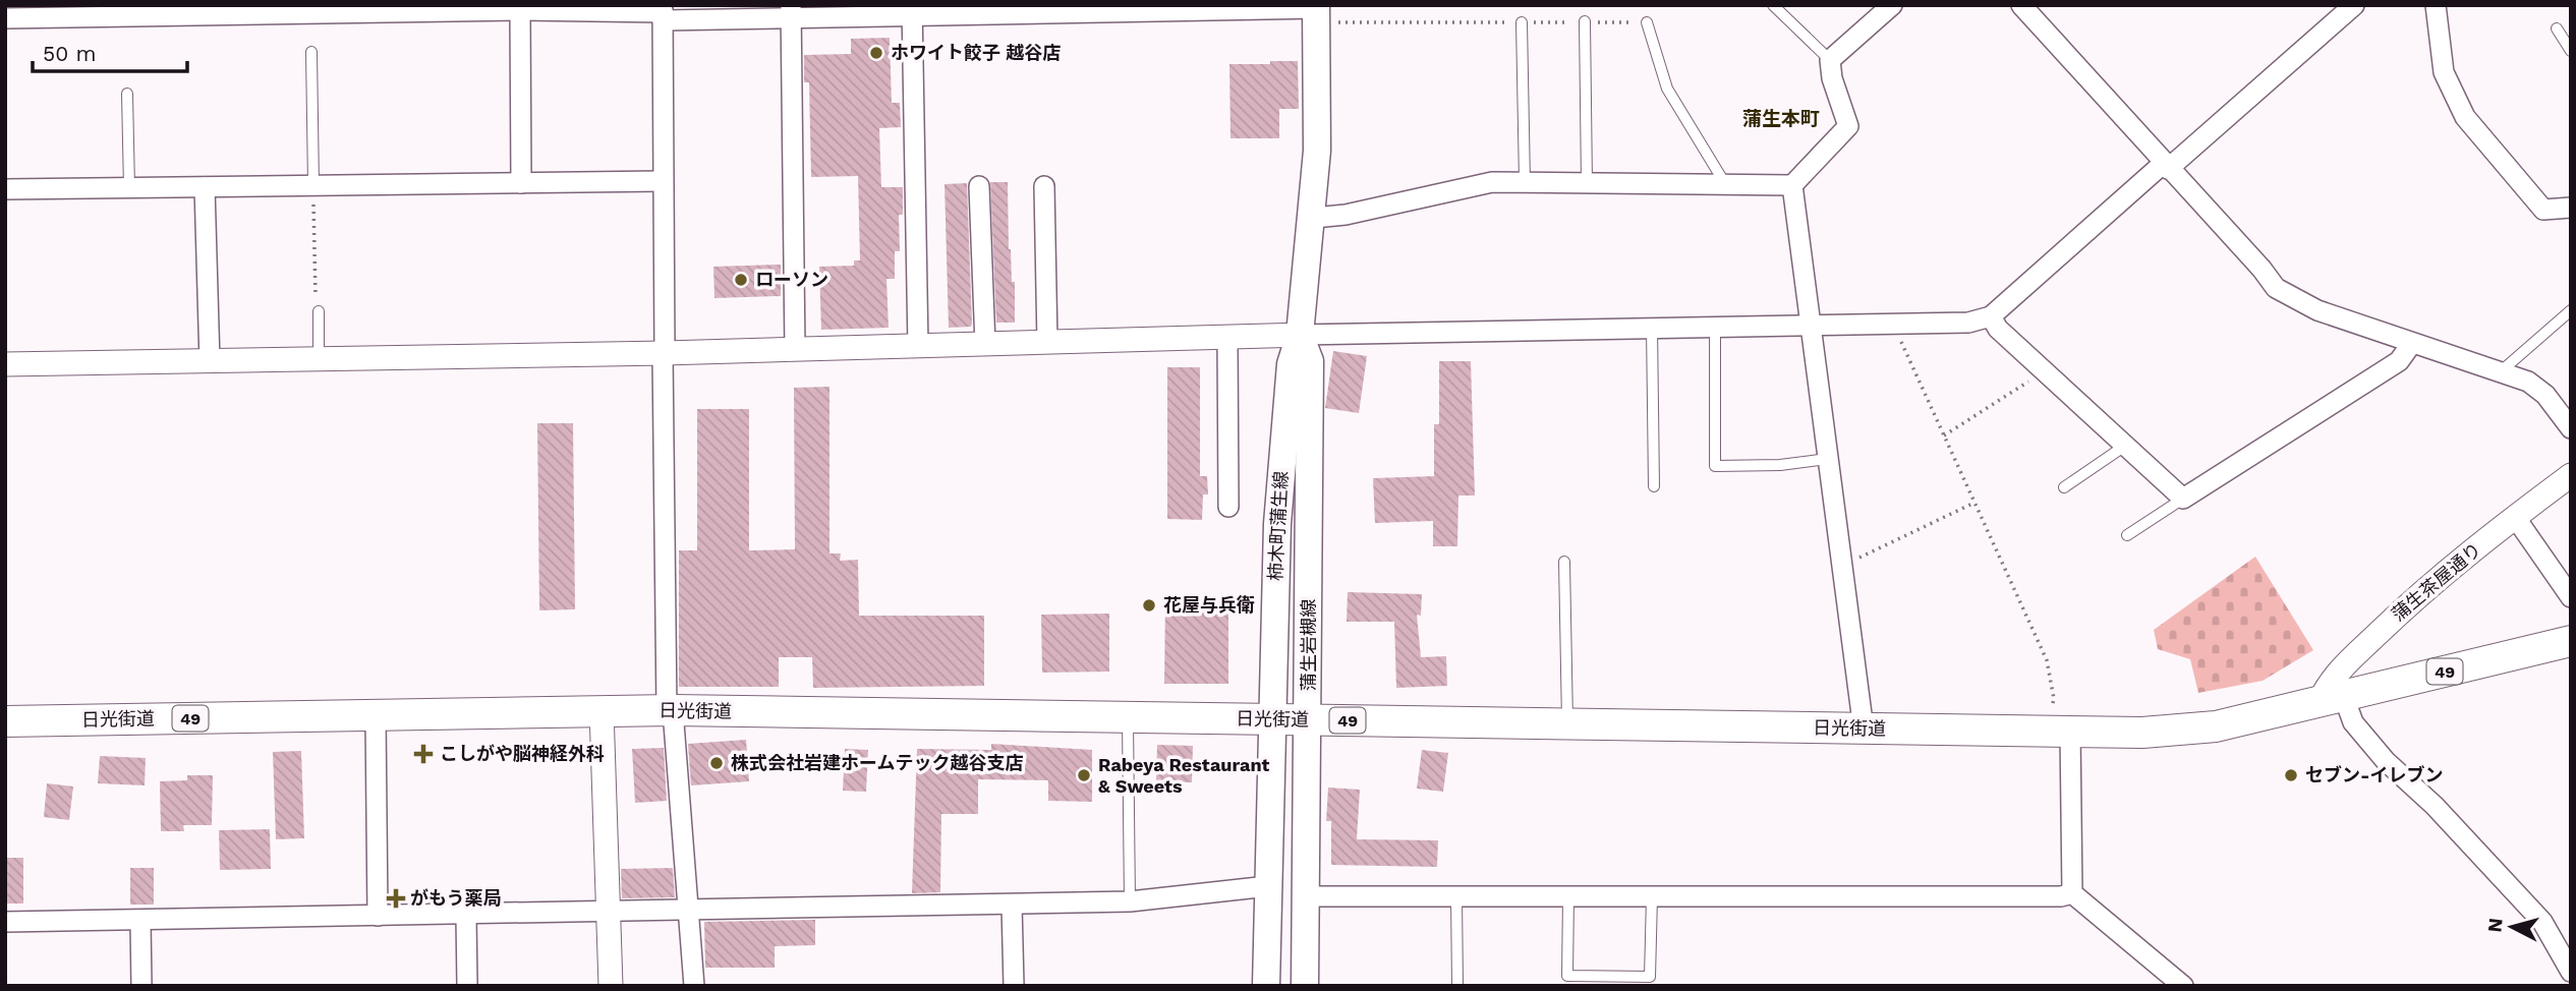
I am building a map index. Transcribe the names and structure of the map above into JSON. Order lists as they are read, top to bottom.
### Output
{
  "streets": {
    "main road": [
      "柿木町蒲生線",
      "蒲生岩槻線",
      "49",
      "日光街道"
    ],
    "street": ["蒲生茶屋通り"]
  },
  "crossings": [
    ["柿木町蒲生線", "蒲生岩槻線"],
    ["柿木町蒲生線", "日光街道"],
    ["蒲生茶屋通り", "日光街道"],
    ["蒲生岩槻線", "日光街道"]
  ],
  "districts": ["蒲生本町"],
  "places": {
    "other": [
      "ホワイト餃子 越谷店",
      "ローソン",
      "花屋与兵衛",
      "株式会社岩建ホームテック越谷支店",
      "Rabeya Restaurant & Sweets",
      "セブン-イレブン"
    ],
    "health": ["こしがや脳神経外科", "がもう薬局"]
  },
  "scale_bar": "50 m",
  "north": "left"
}
